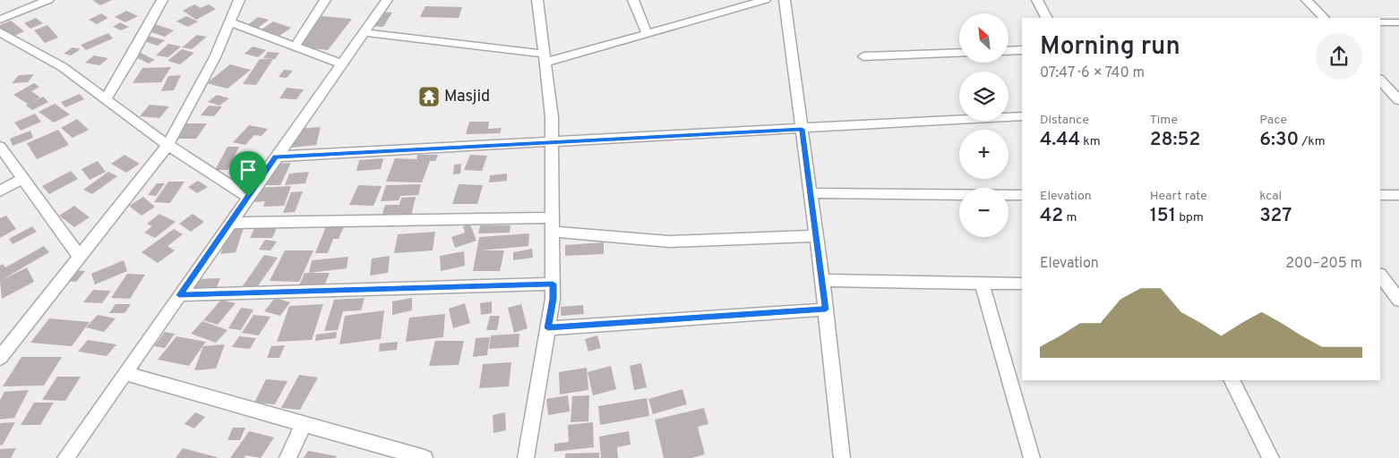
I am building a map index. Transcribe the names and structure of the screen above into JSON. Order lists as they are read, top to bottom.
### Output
{
  "places": {
    "temple": ["Masjid"]
  },
  "north": "top left",
  "page": {
    "map_buttons": ["+", "−"],
    "heading": ["Morning run", "07:47 · 6 × 740 m"],
    "stats": [
      ["Distance", "4.44 km"],
      ["Time", "28:52"],
      ["Pace", "6:30 /km"],
      ["Elevation", "42 m"],
      ["Heart rate", "151 bpm"],
      ["kcal", "327"]
    ],
    "chart": ["Elevation", "200–205 m"]
  }
}
